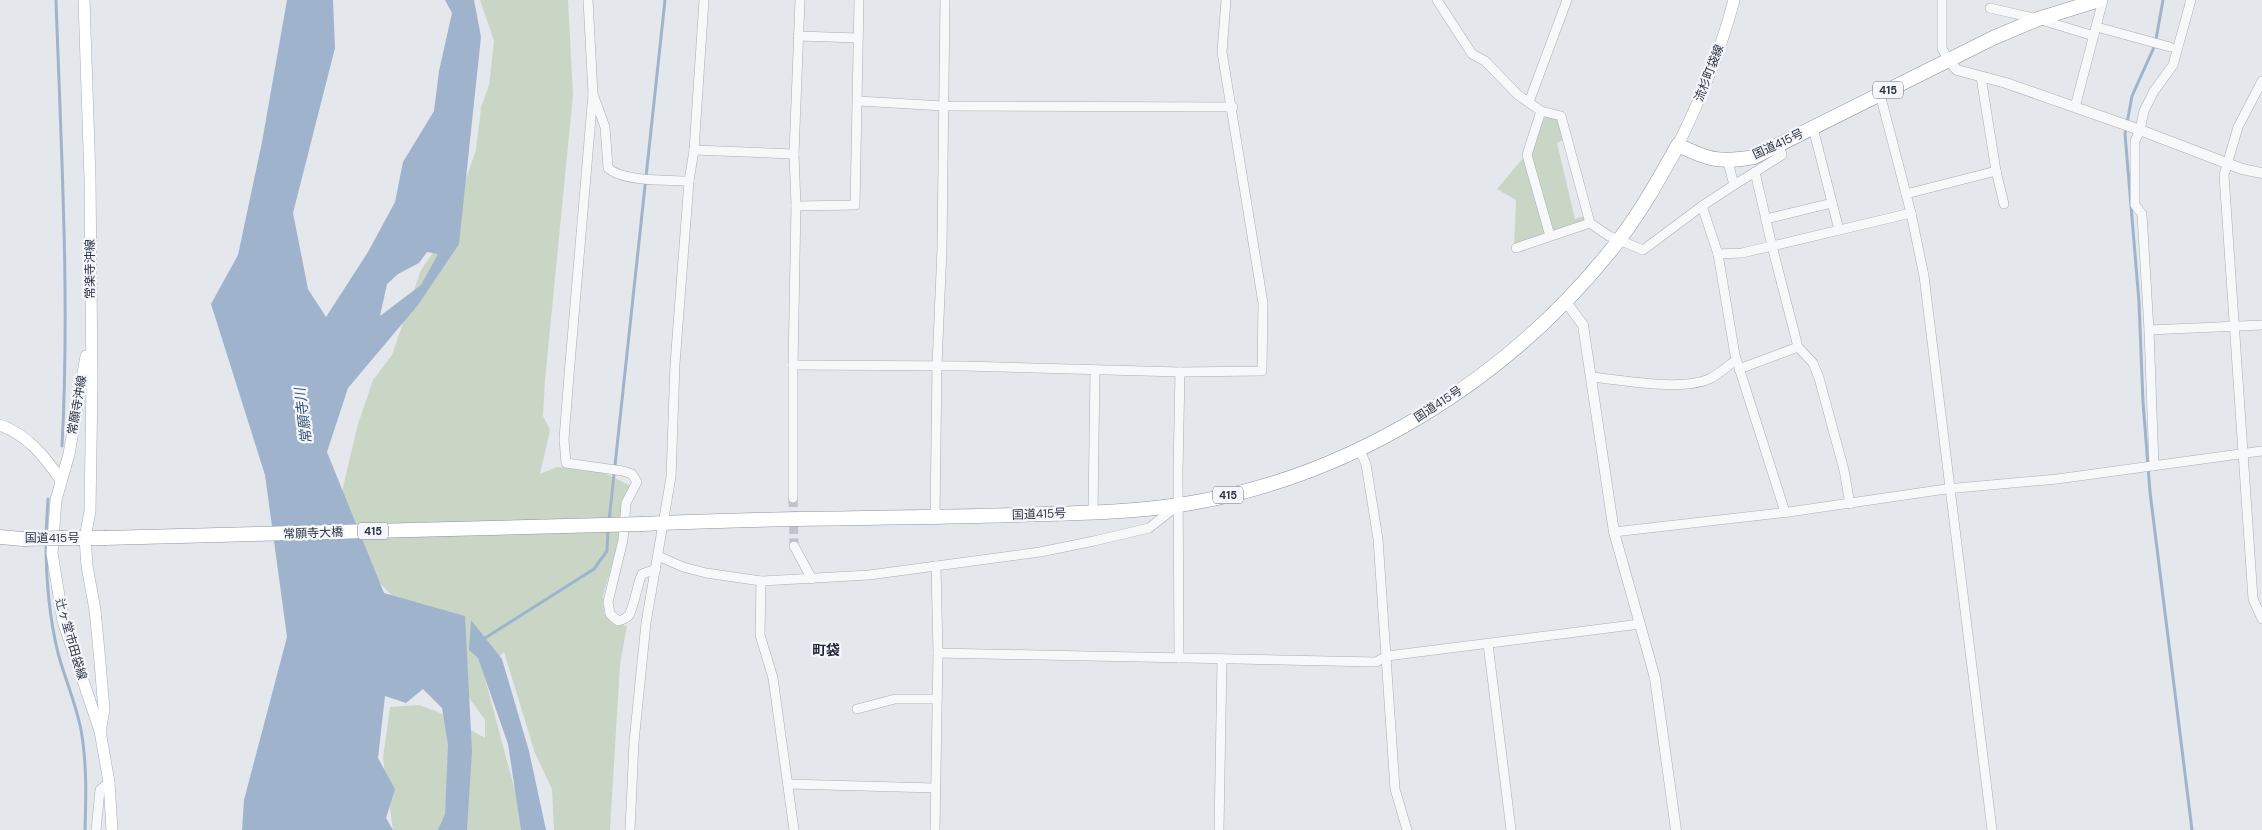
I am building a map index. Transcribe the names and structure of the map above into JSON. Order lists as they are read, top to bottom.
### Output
{
  "streets": {
    "highway": ["415", "国道415号", "常願寺大橋"],
    "main road": [
      "流杉町袋線",
      "常楽寺沖線",
      "常願寺沖線",
      "辻ヶ堂市田袋線"
    ]
  },
  "crossings": [
    ["流杉町袋線", "国道415号"],
    ["国道415号", "常楽寺沖線"],
    ["国道415号", "常願寺大橋"],
    ["国道415号", "辻ヶ堂市田袋線"],
    ["常楽寺沖線", "常願寺沖線"],
    ["常楽寺沖線", "辻ヶ堂市田袋線"],
    ["常願寺沖線", "辻ヶ堂市田袋線"]
  ],
  "districts": ["町袋"],
  "water": ["常願寺川"]
}
